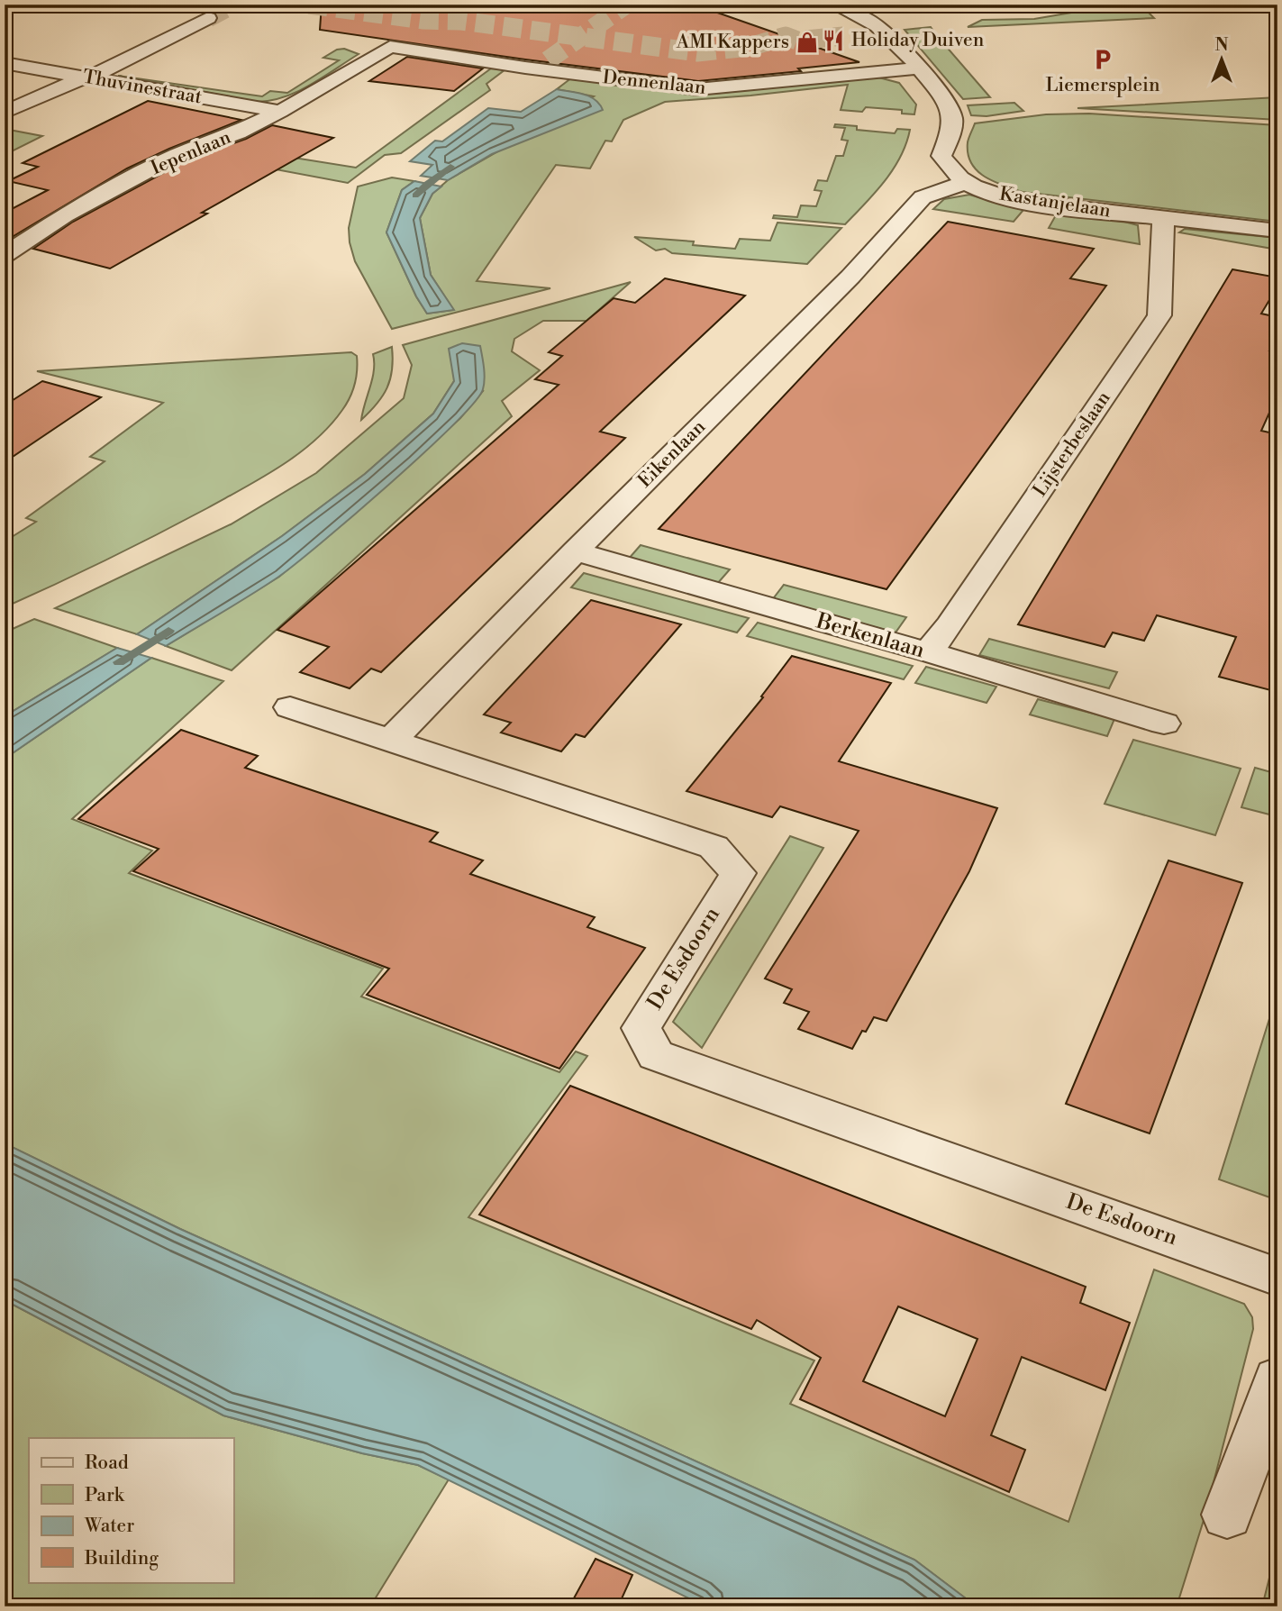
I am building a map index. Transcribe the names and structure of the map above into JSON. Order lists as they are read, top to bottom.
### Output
{
  "streets": {
    "street": [
      "Dennenlaan",
      "Thuvinestraat",
      "Iepenlaan",
      "Kastanjelaan",
      "Lijsterbeslaan",
      "Eikenlaan",
      "Berkenlaan",
      "De Esdoorn"
    ]
  },
  "crossings": [
    ["Dennenlaan", "Iepenlaan"],
    ["Thuvinestraat", "Iepenlaan"],
    ["Kastanjelaan", "Lijsterbeslaan"],
    ["Kastanjelaan", "Eikenlaan"],
    ["Lijsterbeslaan", "Berkenlaan"],
    ["Eikenlaan", "Berkenlaan"],
    ["Eikenlaan", "De Esdoorn"]
  ],
  "places": {
    "restaurant": ["Holiday Duiven"],
    "shop": ["AMI Kappers"],
    "parking": ["Liemersplein"]
  },
  "legend": [
    "Road",
    "Park",
    "Water",
    "Building"
  ],
  "north": "top"
}
